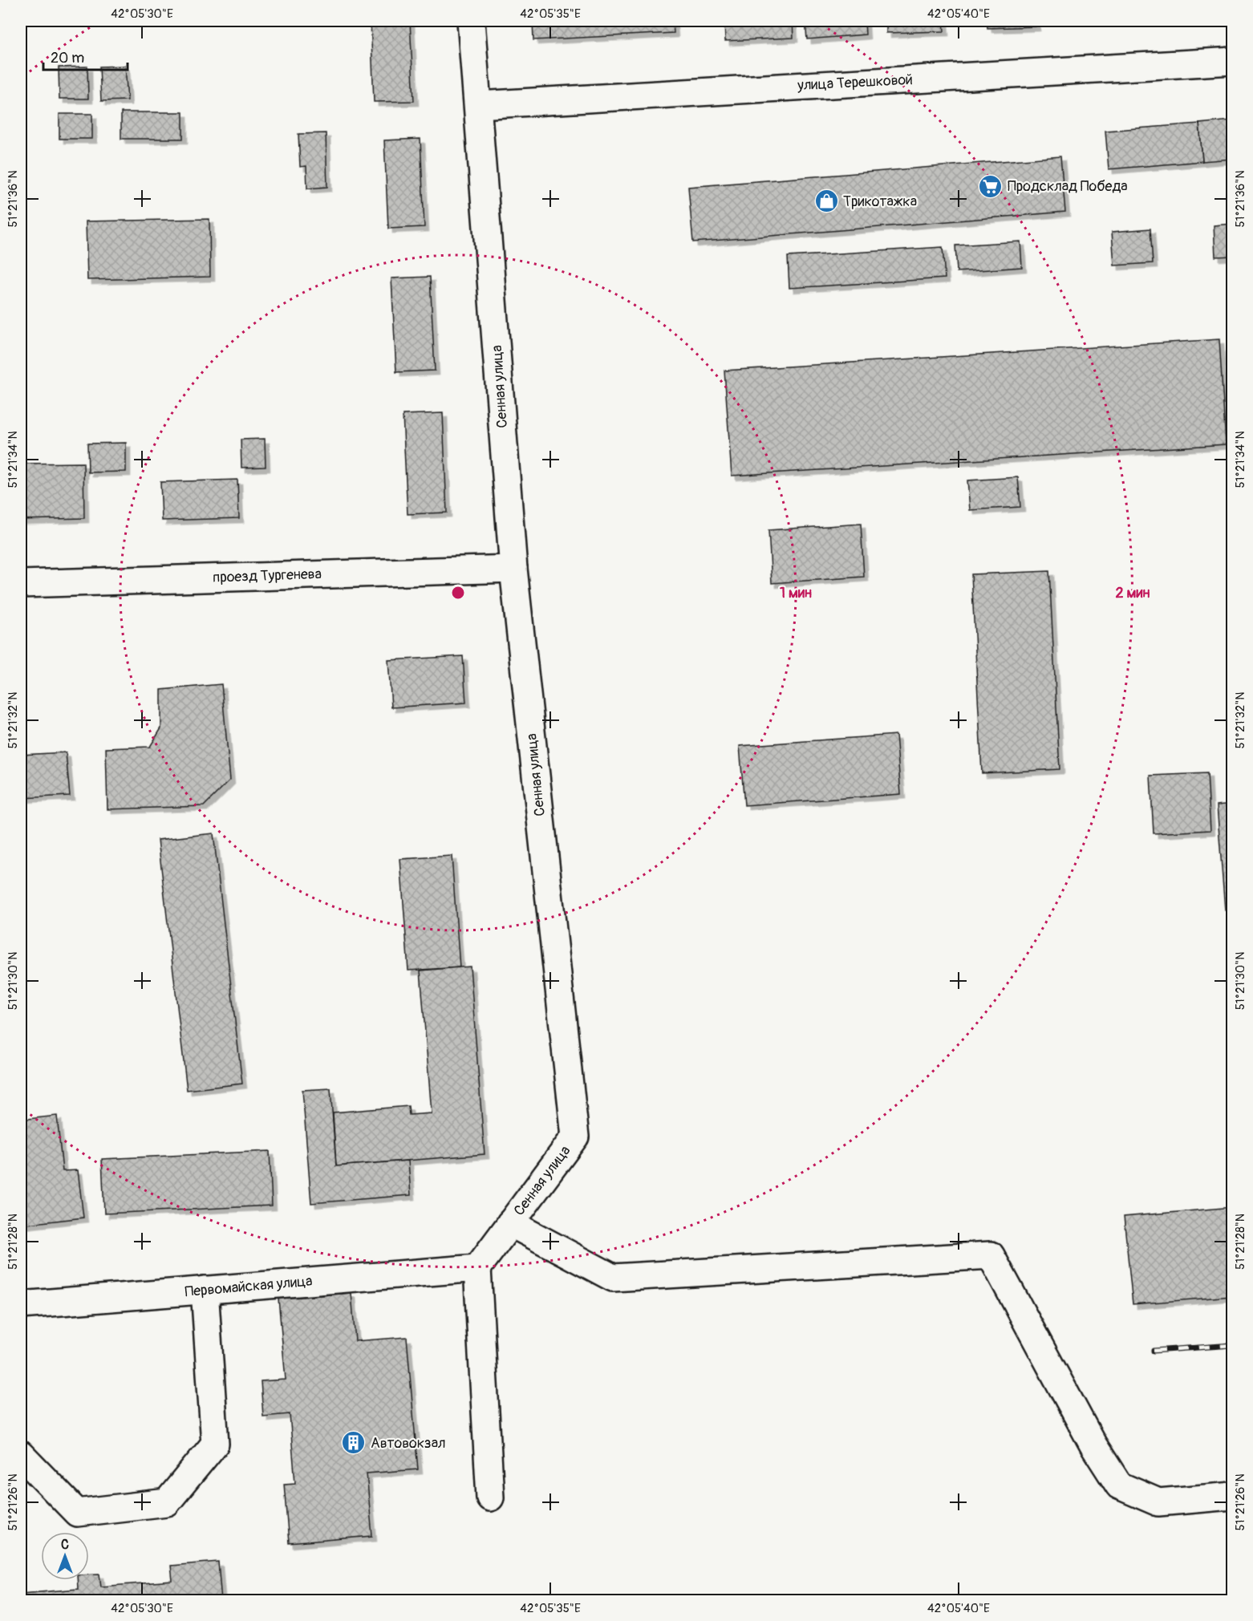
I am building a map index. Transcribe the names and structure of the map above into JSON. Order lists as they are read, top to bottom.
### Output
{
  "streets": {
    "street": [
      "улица Терешковой",
      "Сенная улица",
      "проезд Тургенева",
      "Первомайская улица"
    ]
  },
  "crossings": [
    ["улица Терешковой", "Сенная улица"],
    ["Сенная улица", "проезд Тургенева"],
    ["Сенная улица", "Первомайская улица"]
  ],
  "places": {
    "supermarket": ["Продсклад Победа"],
    "shop": ["Трикотажка"],
    "building": ["Автовокзал"]
  },
  "scale_bar": "20 m",
  "north": "top",
  "coordinates": [
    "42°05'30\"E",
    "42°05'35\"E",
    "42°05'40\"E",
    "51°21'36\"N",
    "51°21'34\"N",
    "51°21'32\"N",
    "51°21'30\"N",
    "51°21'28\"N",
    "51°21'26\"N"
  ],
  "rings": ["1 мин", "2 мин"]
}
